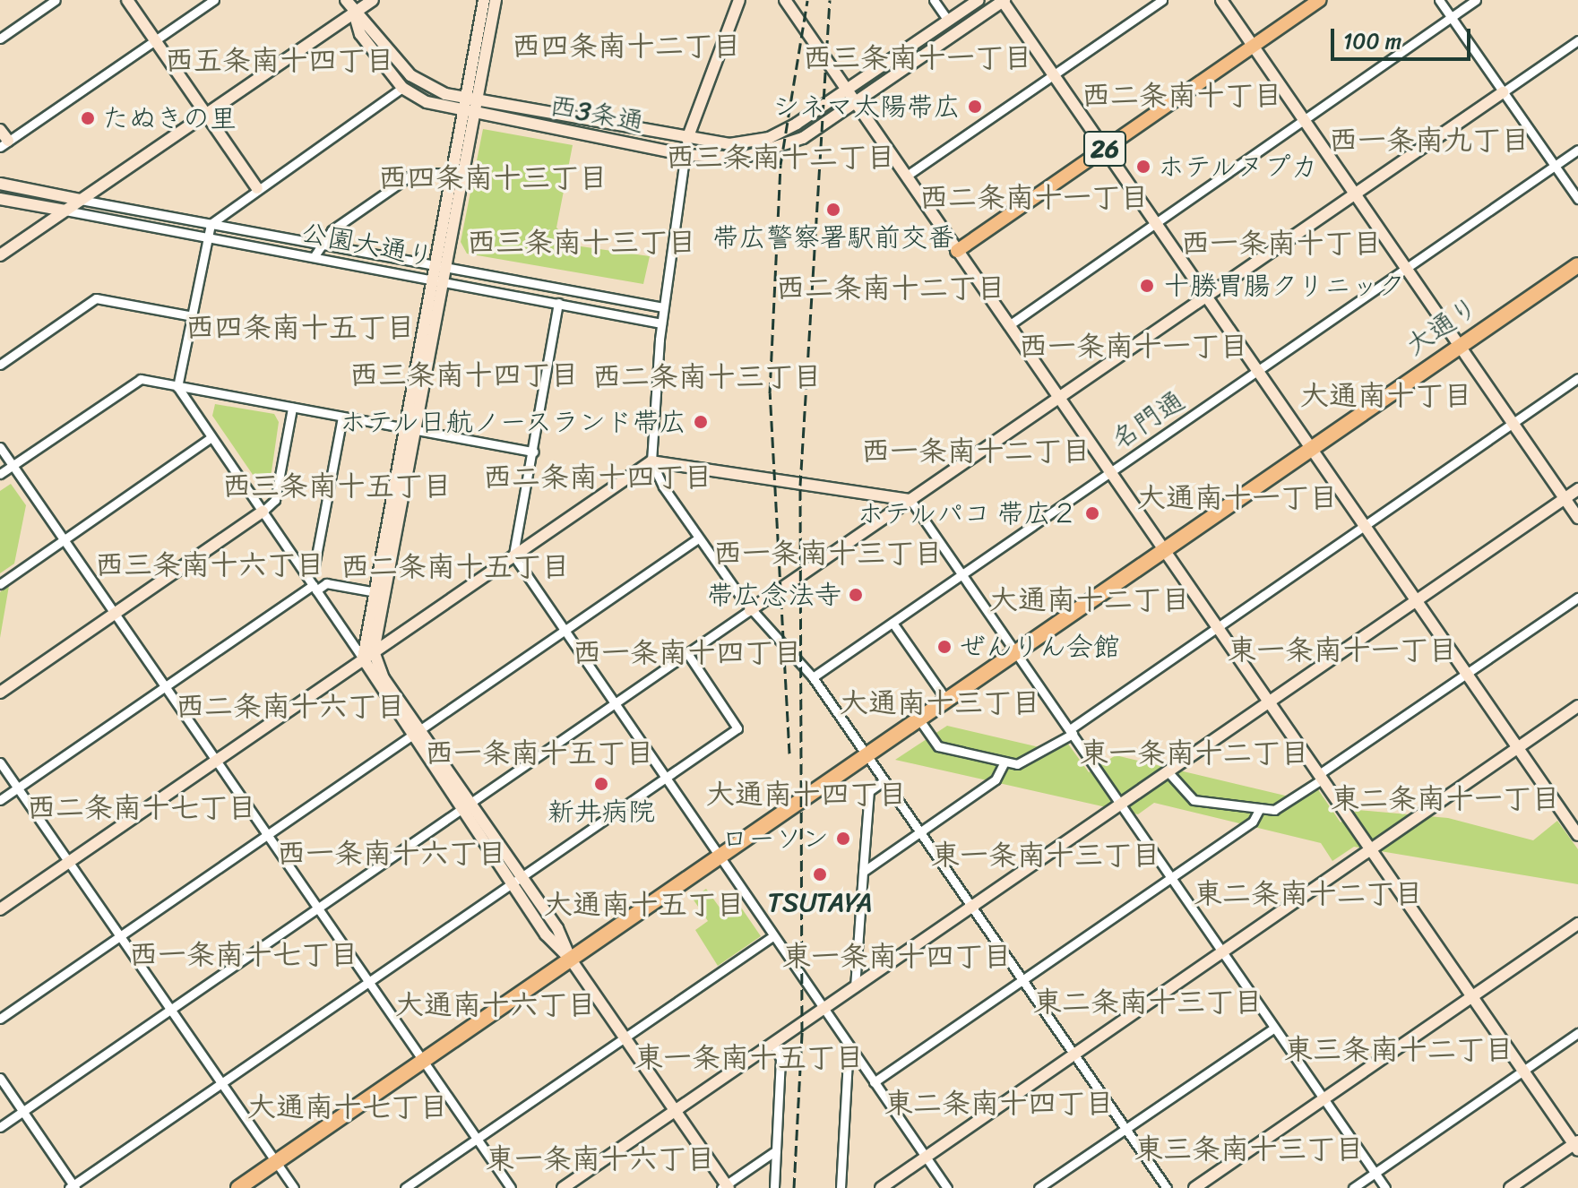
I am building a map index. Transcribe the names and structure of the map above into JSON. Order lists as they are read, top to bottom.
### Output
{
  "streets": {
    "highway": ["大通り"],
    "main road": ["26"],
    "street": ["西3条通", "公園大通り", "名門通"]
  },
  "districts": [
    "西四条南十二丁目",
    "西三条南十一丁目",
    "西五条南十四丁目",
    "西二条南十丁目",
    "西一条南九丁目",
    "西三条南十二丁目",
    "西四条南十三丁目",
    "西二条南十一丁目",
    "西三条南十三丁目",
    "西一条南十丁目",
    "西二条南十二丁目",
    "西四条南十五丁目",
    "西一条南十一丁目",
    "西三条南十四丁目",
    "西二条南十三丁目",
    "大通南十丁目",
    "西一条南十二丁目",
    "西二条南十四丁目",
    "西三条南十五丁目",
    "大通南十一丁目",
    "西一条南十三丁目",
    "西三条南十六丁目",
    "西二条南十五丁目",
    "大通南十二丁目",
    "東一条南十一丁目",
    "西一条南十四丁目",
    "大通南十三丁目",
    "西二条南十六丁目",
    "西一条南十五丁目",
    "東一条南十二丁目",
    "大通南十四丁目",
    "東二条南十一丁目",
    "西二条南十七丁目",
    "西一条南十六丁目",
    "東一条南十三丁目",
    "東二条南十二丁目",
    "大通南十五丁目",
    "西一条南十七丁目",
    "東一条南十四丁目",
    "東二条南十三丁目",
    "大通南十六丁目",
    "東三条南十二丁目",
    "東一条南十五丁目",
    "東二条南十四丁目",
    "大通南十七丁目",
    "東三条南十三丁目",
    "東一条南十六丁目"
  ],
  "places": [
    "シネマ太陽帯広",
    "たぬきの里",
    "ホテルヌプカ",
    "帯広警察署駅前交番",
    "十勝胃腸クリニック",
    "ホテル日航ノースランド帯広",
    "ホテルパコ 帯広２",
    "帯広念法寺",
    "ぜんりん会館",
    "新井病院",
    "ローソン",
    "TSUTAYA"
  ],
  "scale_bar": "100 m"
}
